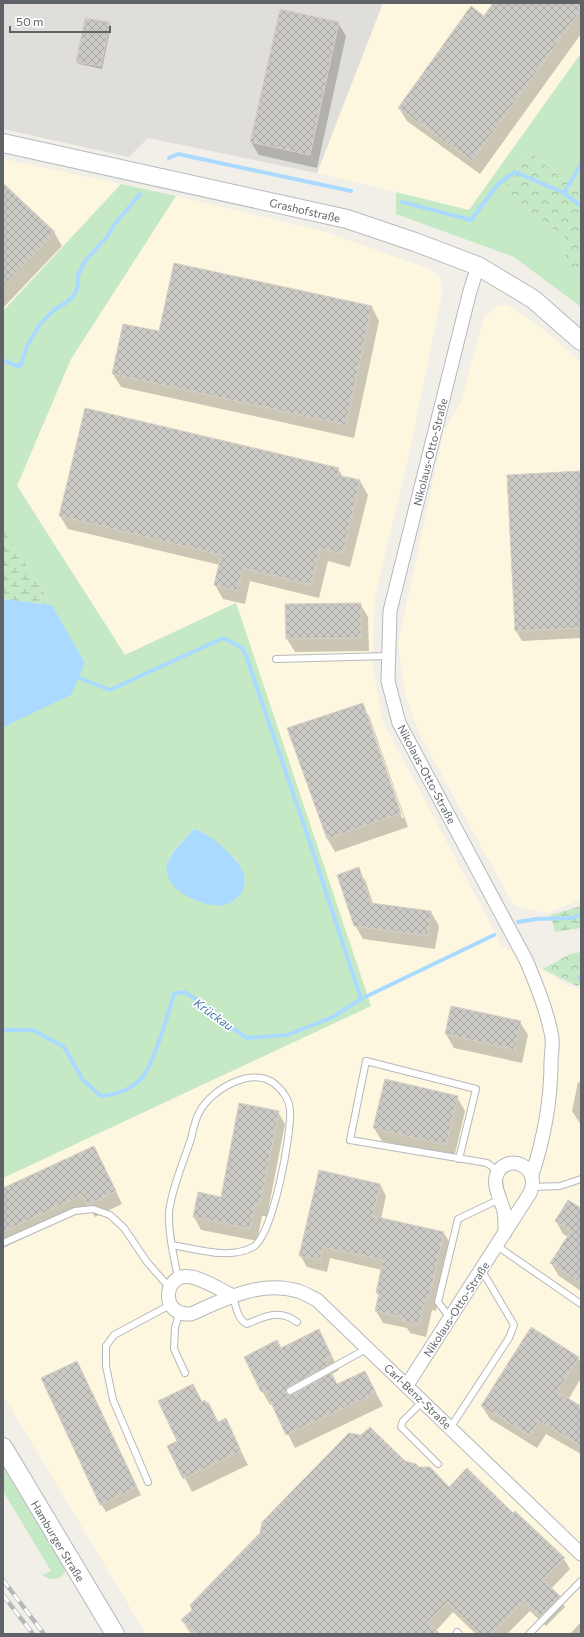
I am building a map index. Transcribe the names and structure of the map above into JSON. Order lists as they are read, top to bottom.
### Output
{
  "streets": {
    "street": [
      "Grashofstraße",
      "Nikolaus-Otto-Straße",
      "Carl-Benz-Straße",
      "Hamburger Straße"
    ]
  },
  "crossings": [
    ["Grashofstraße", "Nikolaus-Otto-Straße"],
    ["Nikolaus-Otto-Straße", "Carl-Benz-Straße"]
  ],
  "water": ["Krückau"],
  "scale_bar": "50 m"
}
